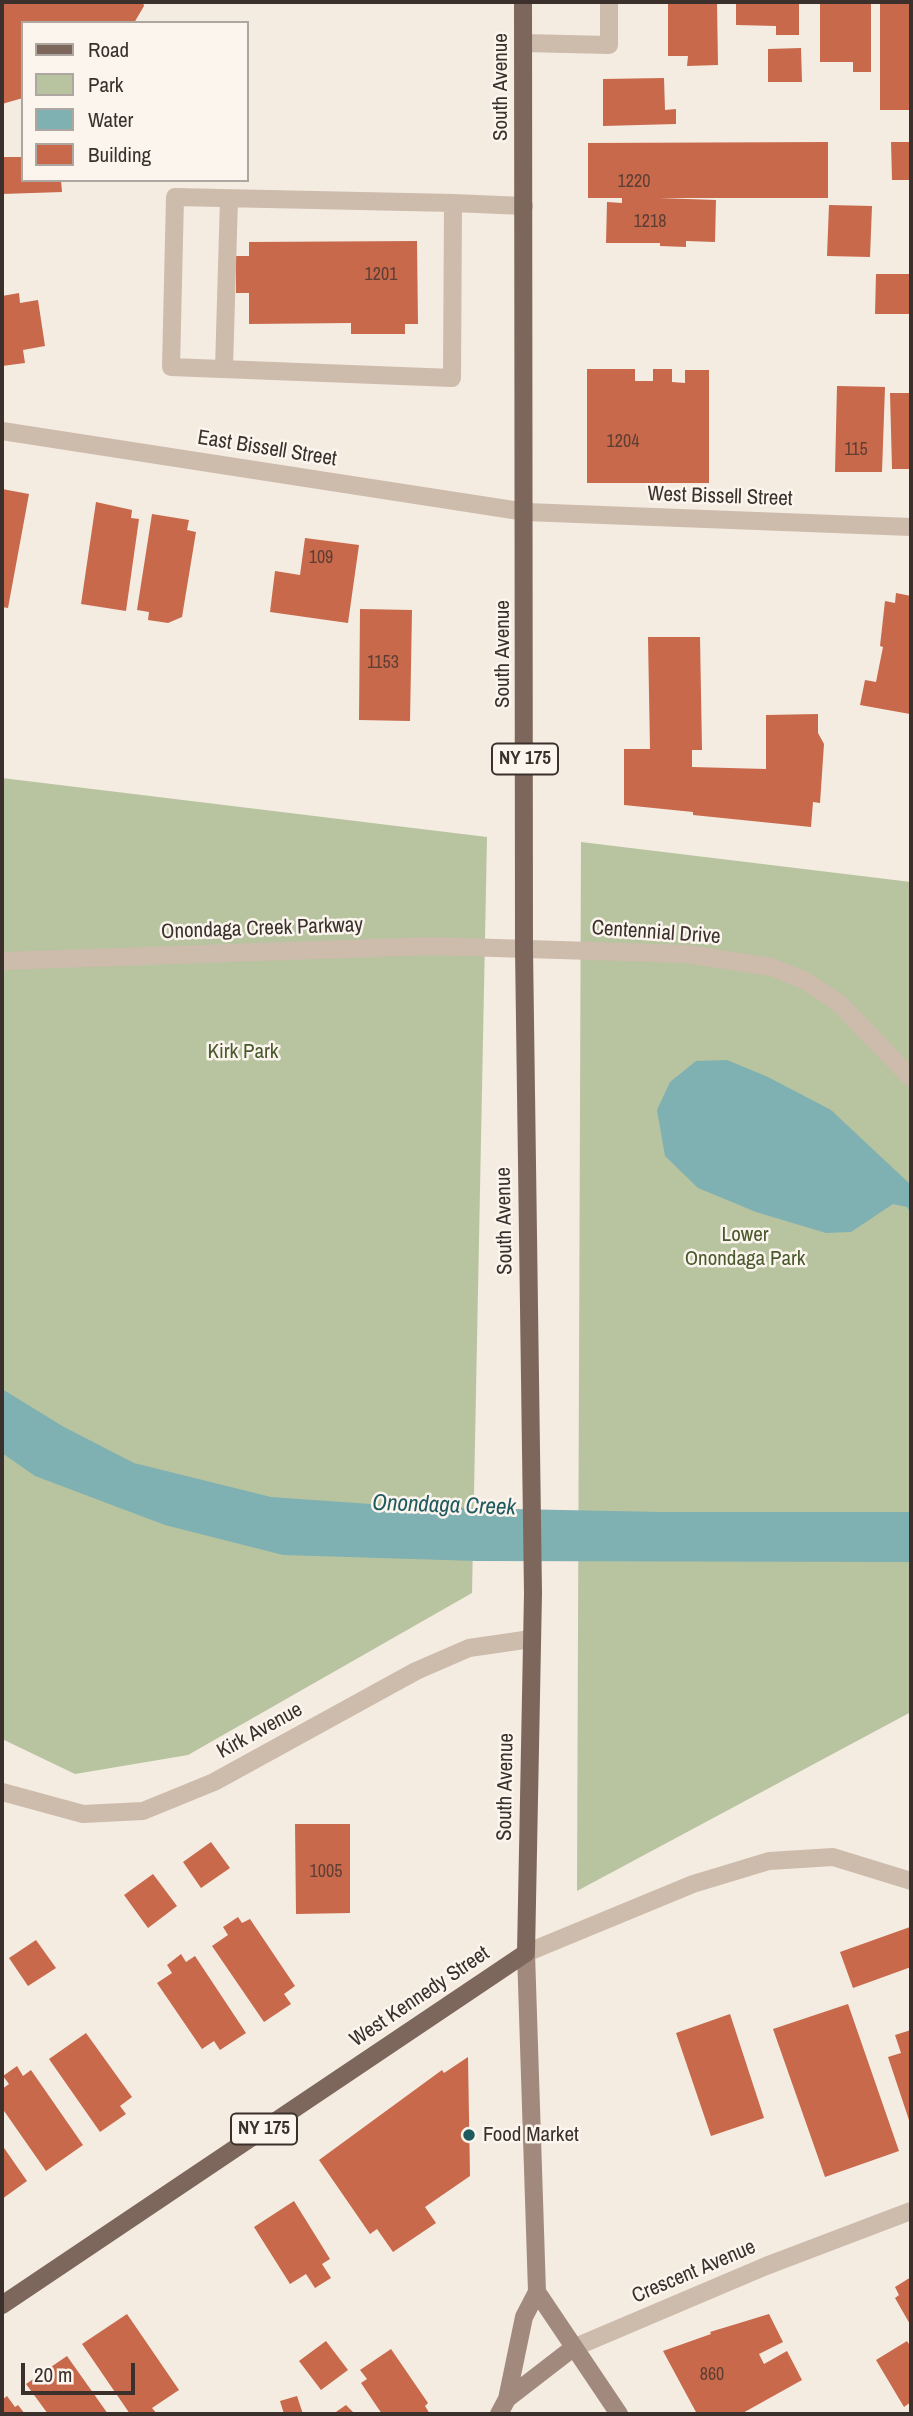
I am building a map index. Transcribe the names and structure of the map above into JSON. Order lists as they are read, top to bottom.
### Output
{
  "streets": {
    "main road": [
      "South Avenue",
      "NY 175",
      "West Kennedy Street",
      "Crescent Avenue"
    ],
    "street": [
      "East Bissell Street",
      "West Bissell Street",
      "Onondaga Creek Parkway",
      "Centennial Drive",
      "Kirk Avenue"
    ]
  },
  "crossings": [
    ["South Avenue", "East Bissell Street"],
    ["South Avenue", "West Bissell Street"],
    ["South Avenue", "Onondaga Creek Parkway"],
    ["South Avenue", "Centennial Drive"],
    ["South Avenue", "Kirk Avenue"],
    ["South Avenue", "West Kennedy Street"],
    ["East Bissell Street", "West Bissell Street"],
    ["Onondaga Creek Parkway", "Centennial Drive"]
  ],
  "water": ["Onondaga Creek"],
  "parks": ["Kirk Park", "Lower Onondaga Park"],
  "places": ["Food Market"],
  "house_numbers": [
    "1220",
    "1218",
    "1201",
    "1204",
    "115",
    "109",
    "1153",
    "1005",
    "860"
  ],
  "legend": [
    "Road",
    "Park",
    "Water",
    "Building"
  ],
  "scale_bar": "20 m"
}
